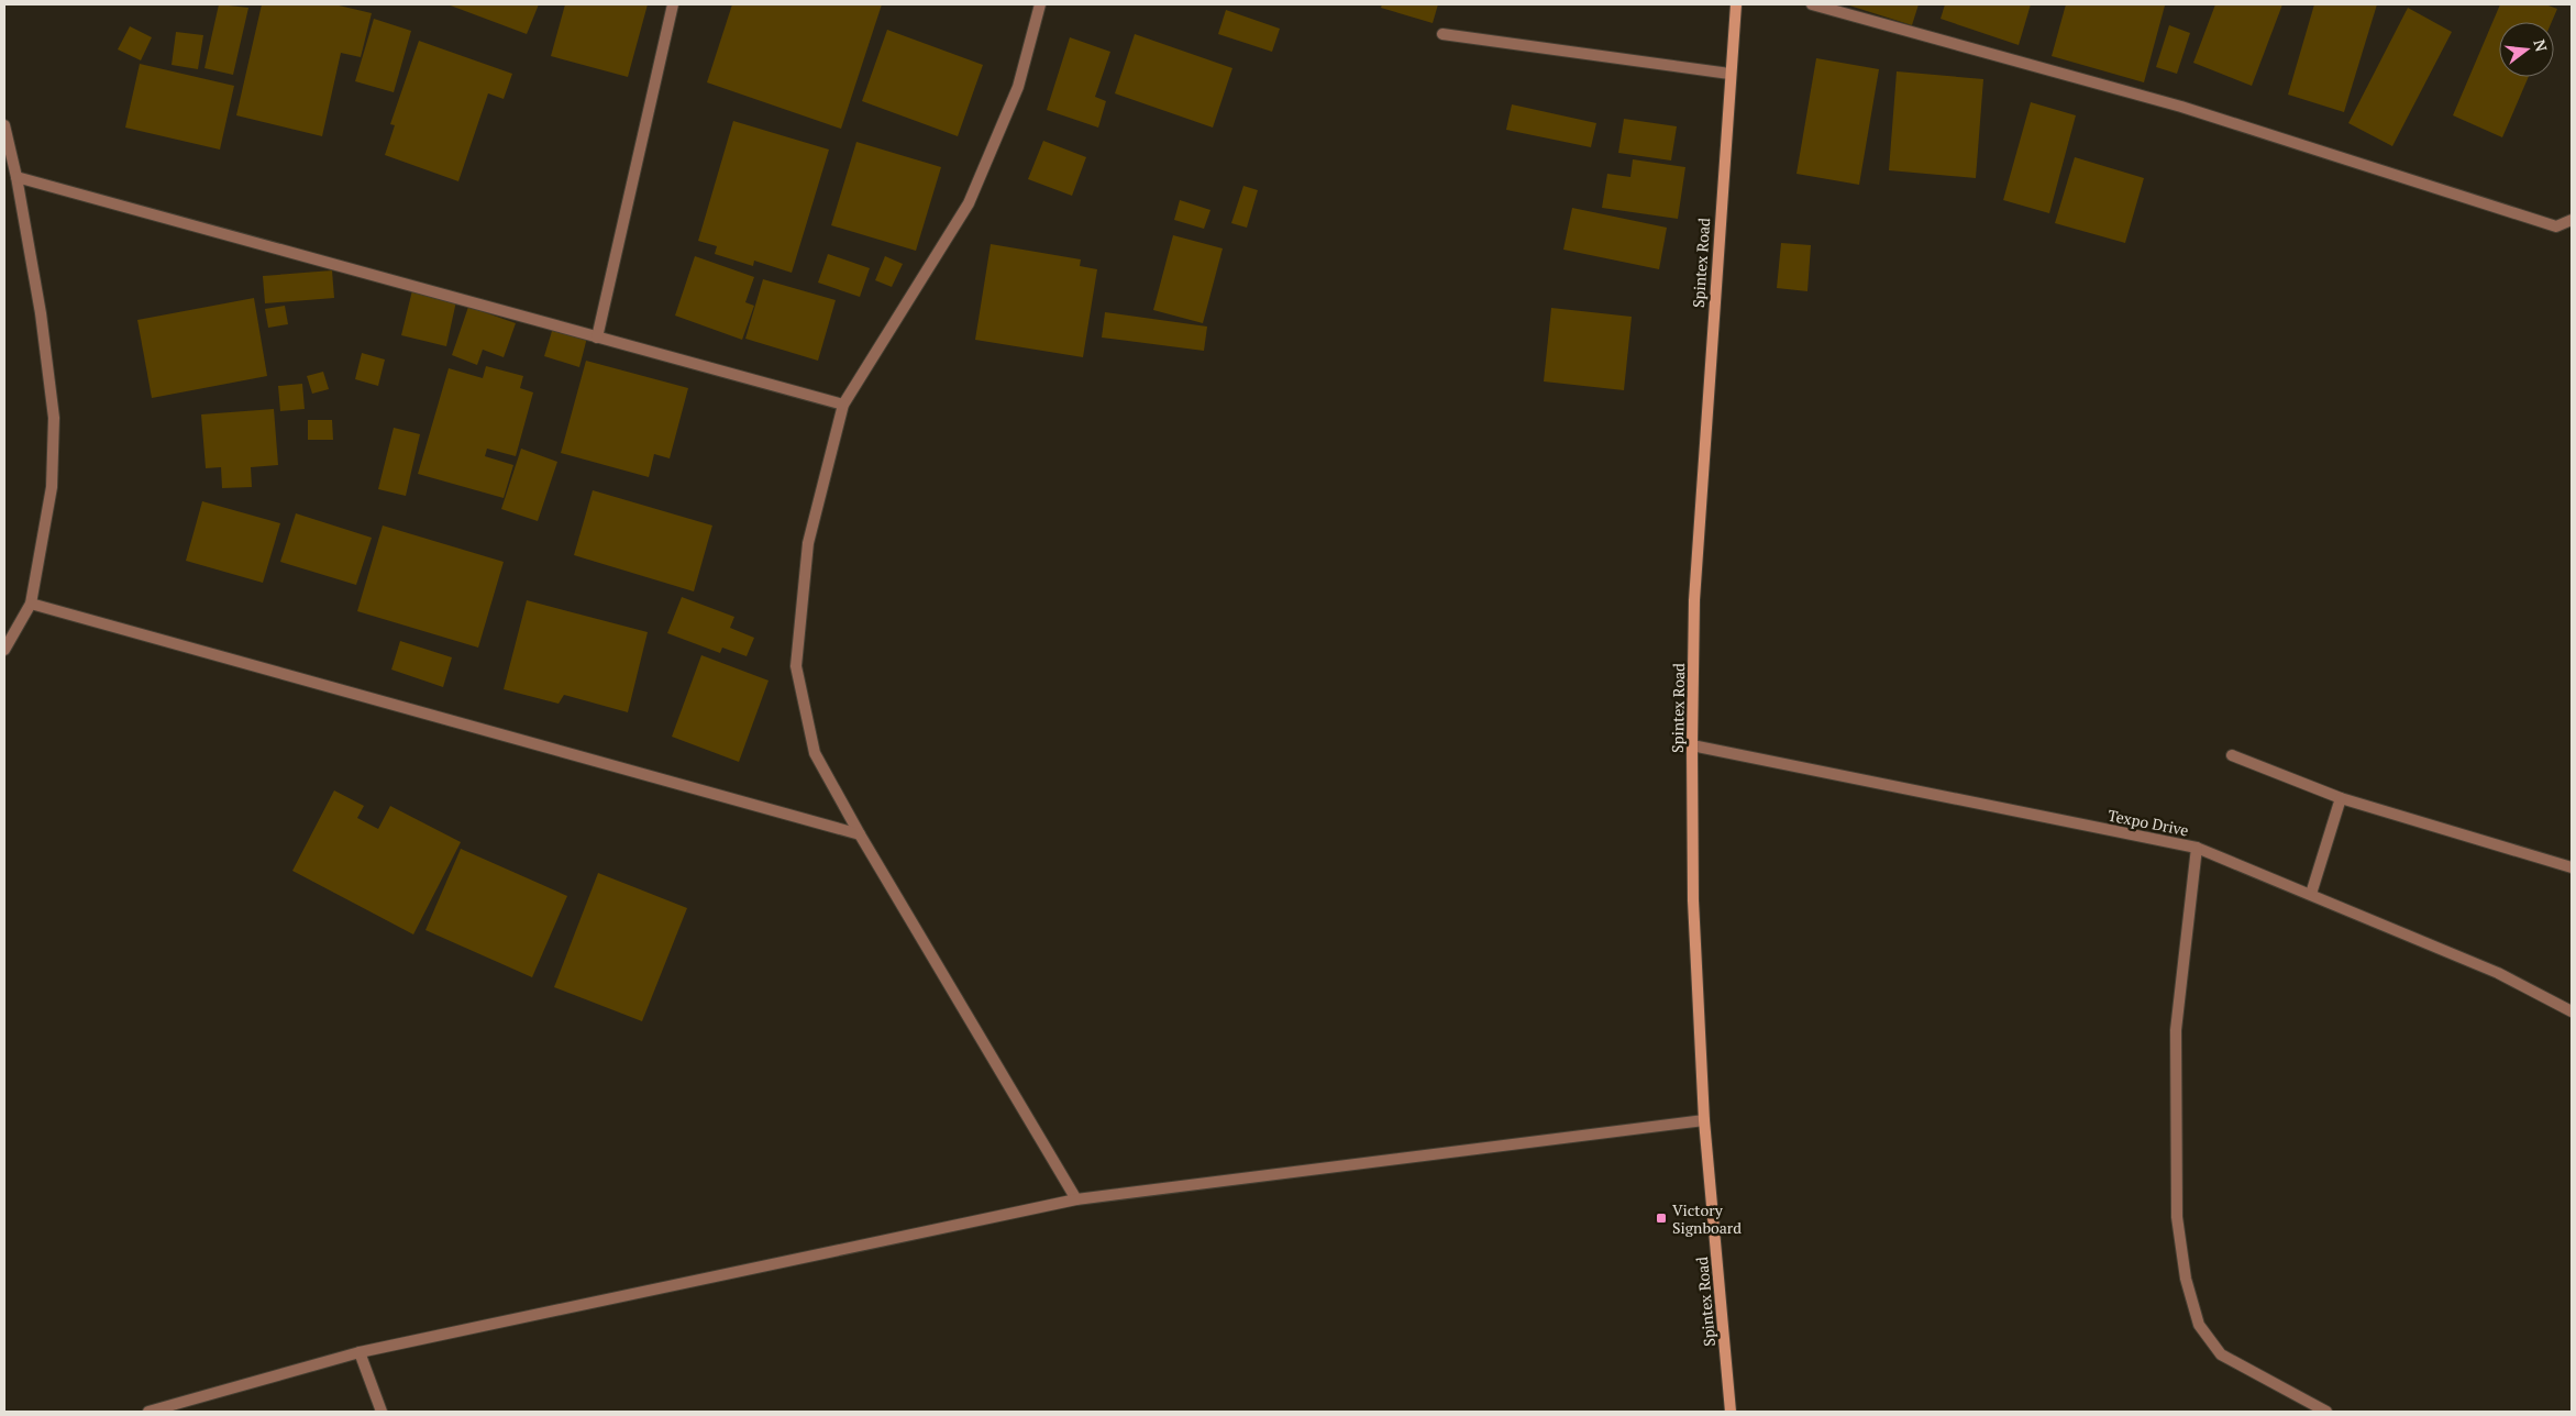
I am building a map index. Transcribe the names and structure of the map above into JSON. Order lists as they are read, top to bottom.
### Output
{
  "streets": {
    "main road": ["Spintex Road"],
    "street": ["Texpo Drive"]
  },
  "crossings": [
    ["Spintex Road", "Texpo Drive"]
  ],
  "places": {
    "transit": ["Victory Signboard"]
  },
  "north": "right"
}
